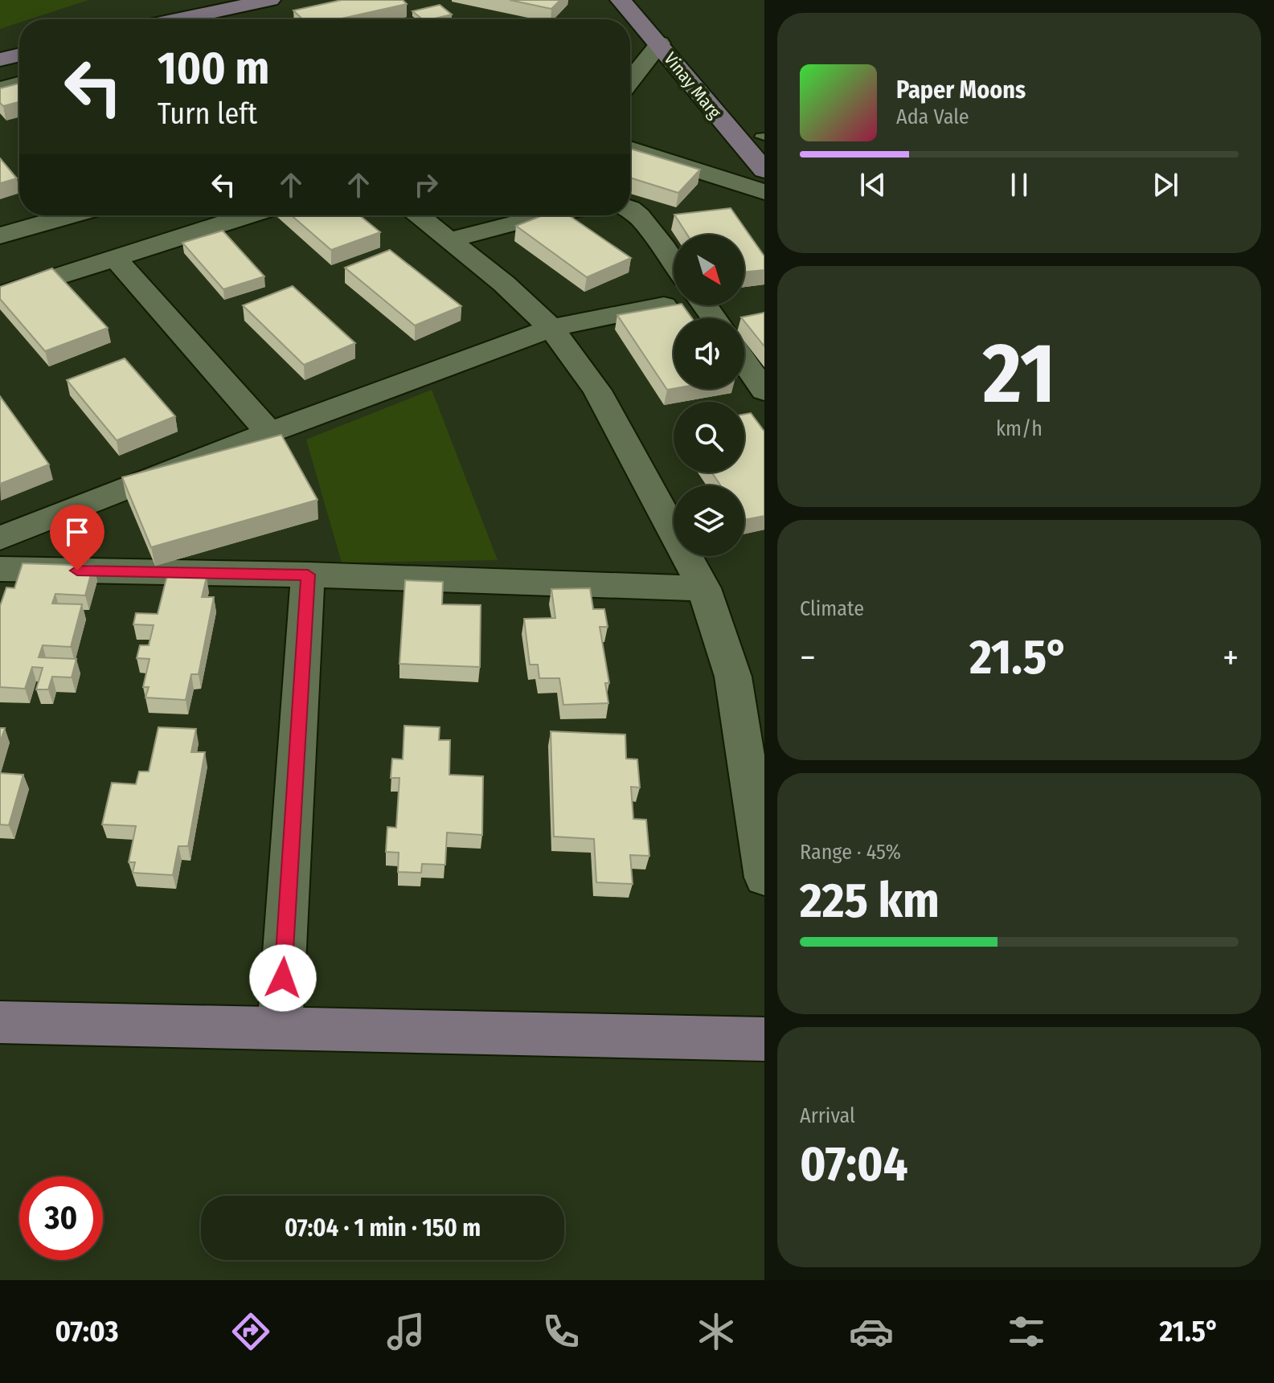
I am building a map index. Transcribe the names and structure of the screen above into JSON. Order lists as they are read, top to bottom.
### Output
{
  "streets": {
    "main road": ["Vinay Marg"]
  },
  "north": "bottom right",
  "page": {
    "turn": ["100 m", "Turn left"],
    "song": ["Paper Moons", "Ada Vale"],
    "tile": [
      ["21", "km/h"],
      "Climate",
      ["Range · 45%", "225 km"],
      ["Arrival", "07:04"]
    ],
    "heat": ["−", "21.5°", "+"],
    "limit": "30",
    "trip": "07:04 · 1 min · 150 m",
    "tabs": ["07:03", "21.5°"]
  }
}
